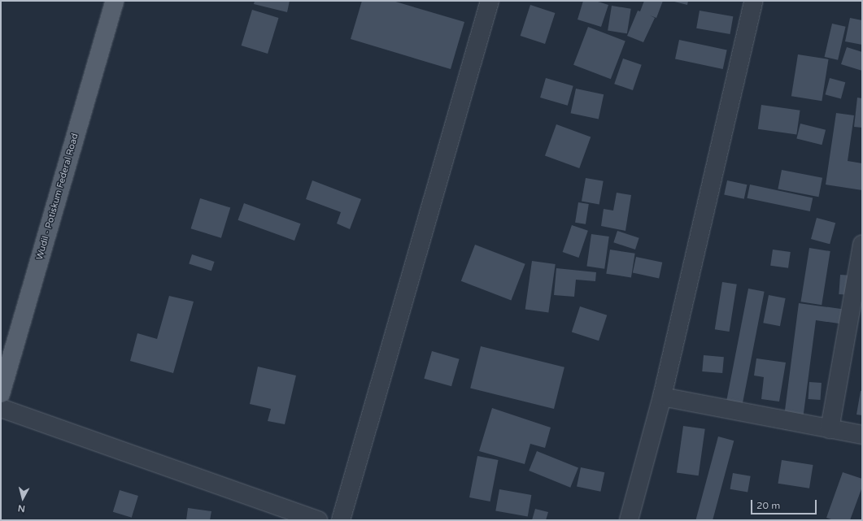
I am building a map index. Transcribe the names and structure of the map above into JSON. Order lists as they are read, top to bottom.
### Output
{
  "streets": {
    "main road": ["Wudil - Potiskum Federal Road"]
  },
  "scale_bar": "20 m",
  "north": "bottom"
}
